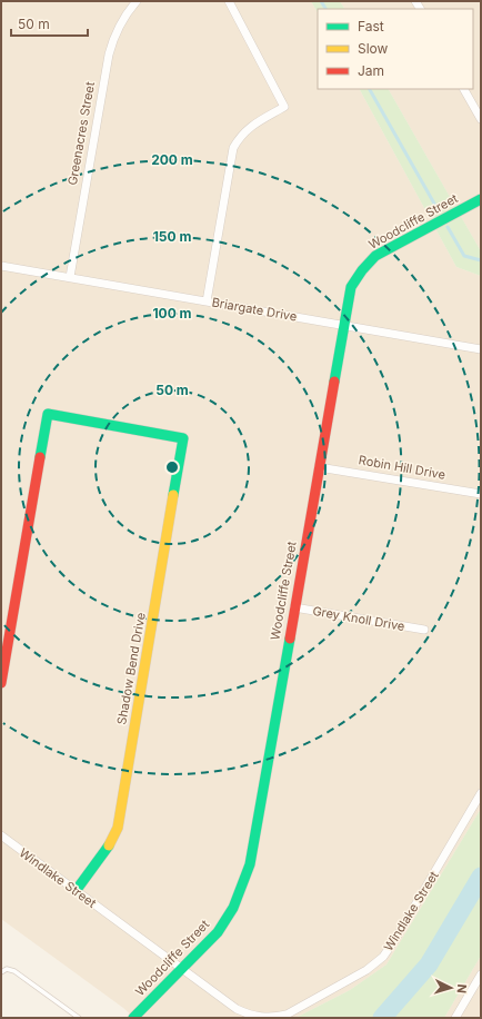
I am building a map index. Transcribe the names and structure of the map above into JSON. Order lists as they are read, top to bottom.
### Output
{
  "streets": {
    "street": [
      "Greenacres Street",
      "Woodcliffe Street",
      "Briargate Drive",
      "Robin Hill Drive",
      "Grey Knoll Drive",
      "Shadow Bend Drive",
      "Windlake Street"
    ]
  },
  "crossings": [
    ["Greenacres Street", "Briargate Drive"],
    ["Woodcliffe Street", "Briargate Drive"],
    ["Woodcliffe Street", "Robin Hill Drive"],
    ["Woodcliffe Street", "Grey Knoll Drive"],
    ["Woodcliffe Street", "Windlake Street"],
    ["Shadow Bend Drive", "Windlake Street"]
  ],
  "legend": ["Fast", "Slow", "Jam"],
  "scale_bar": "50 m",
  "north": "right",
  "rings": [
    "200 m",
    "150 m",
    "100 m",
    "50 m"
  ]
}
